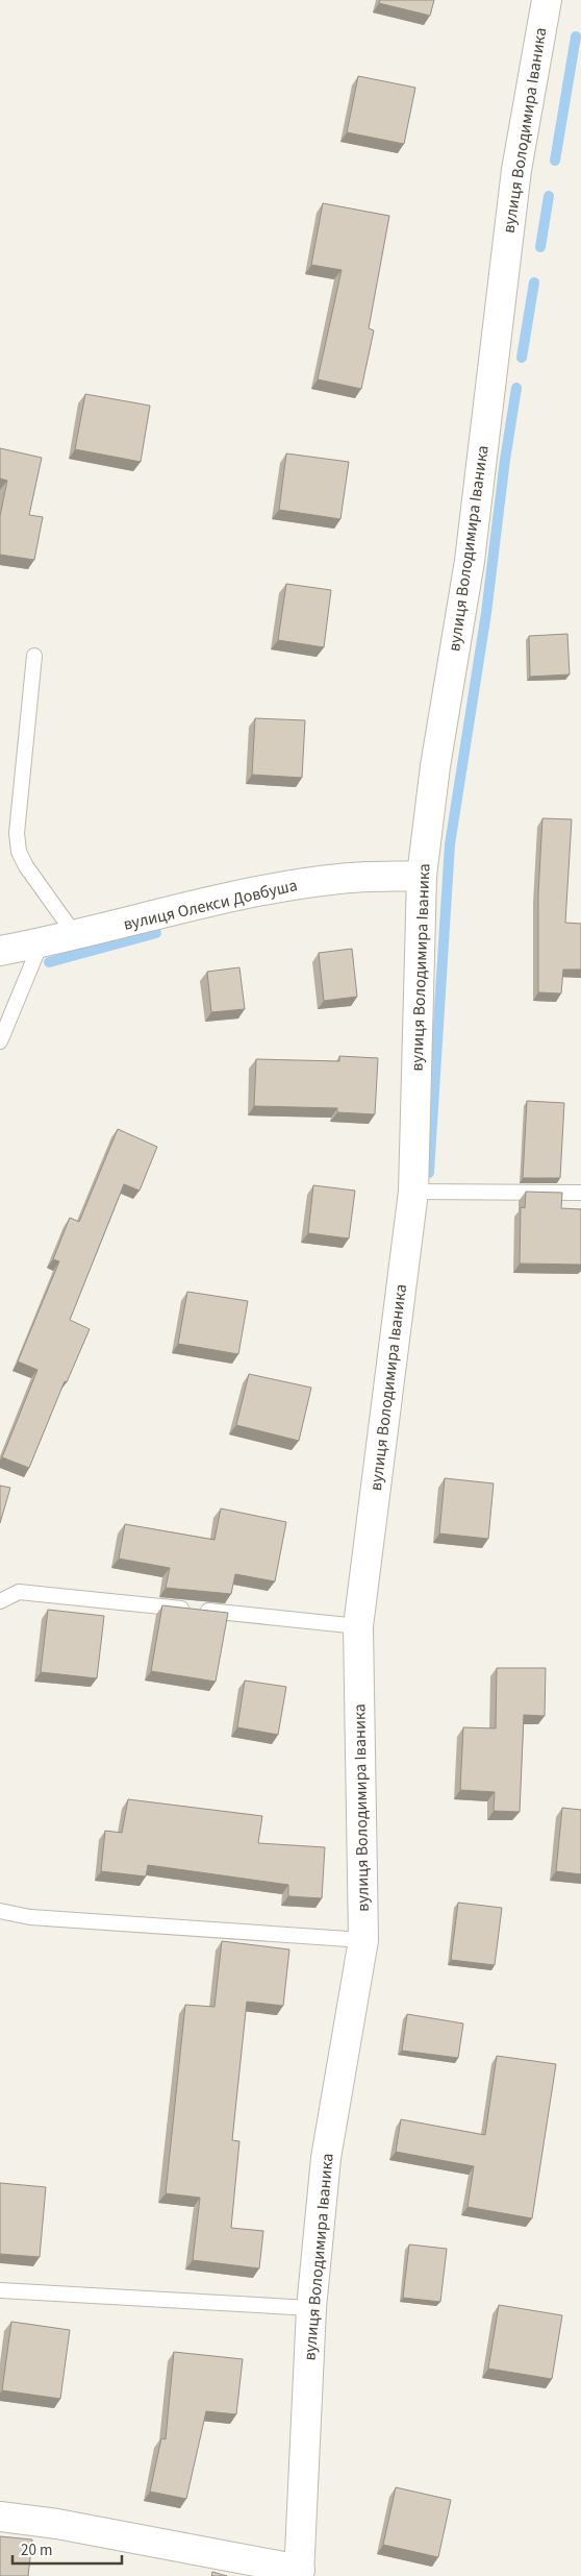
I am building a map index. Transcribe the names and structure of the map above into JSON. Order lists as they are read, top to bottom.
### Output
{
  "streets": {
    "street": ["вулиця Володимира Іваника", "вулиця Олекси Довбуша"]
  },
  "crossings": [
    ["вулиця Володимира Іваника", "вулиця Олекси Довбуша"]
  ],
  "scale_bar": "20 m"
}
